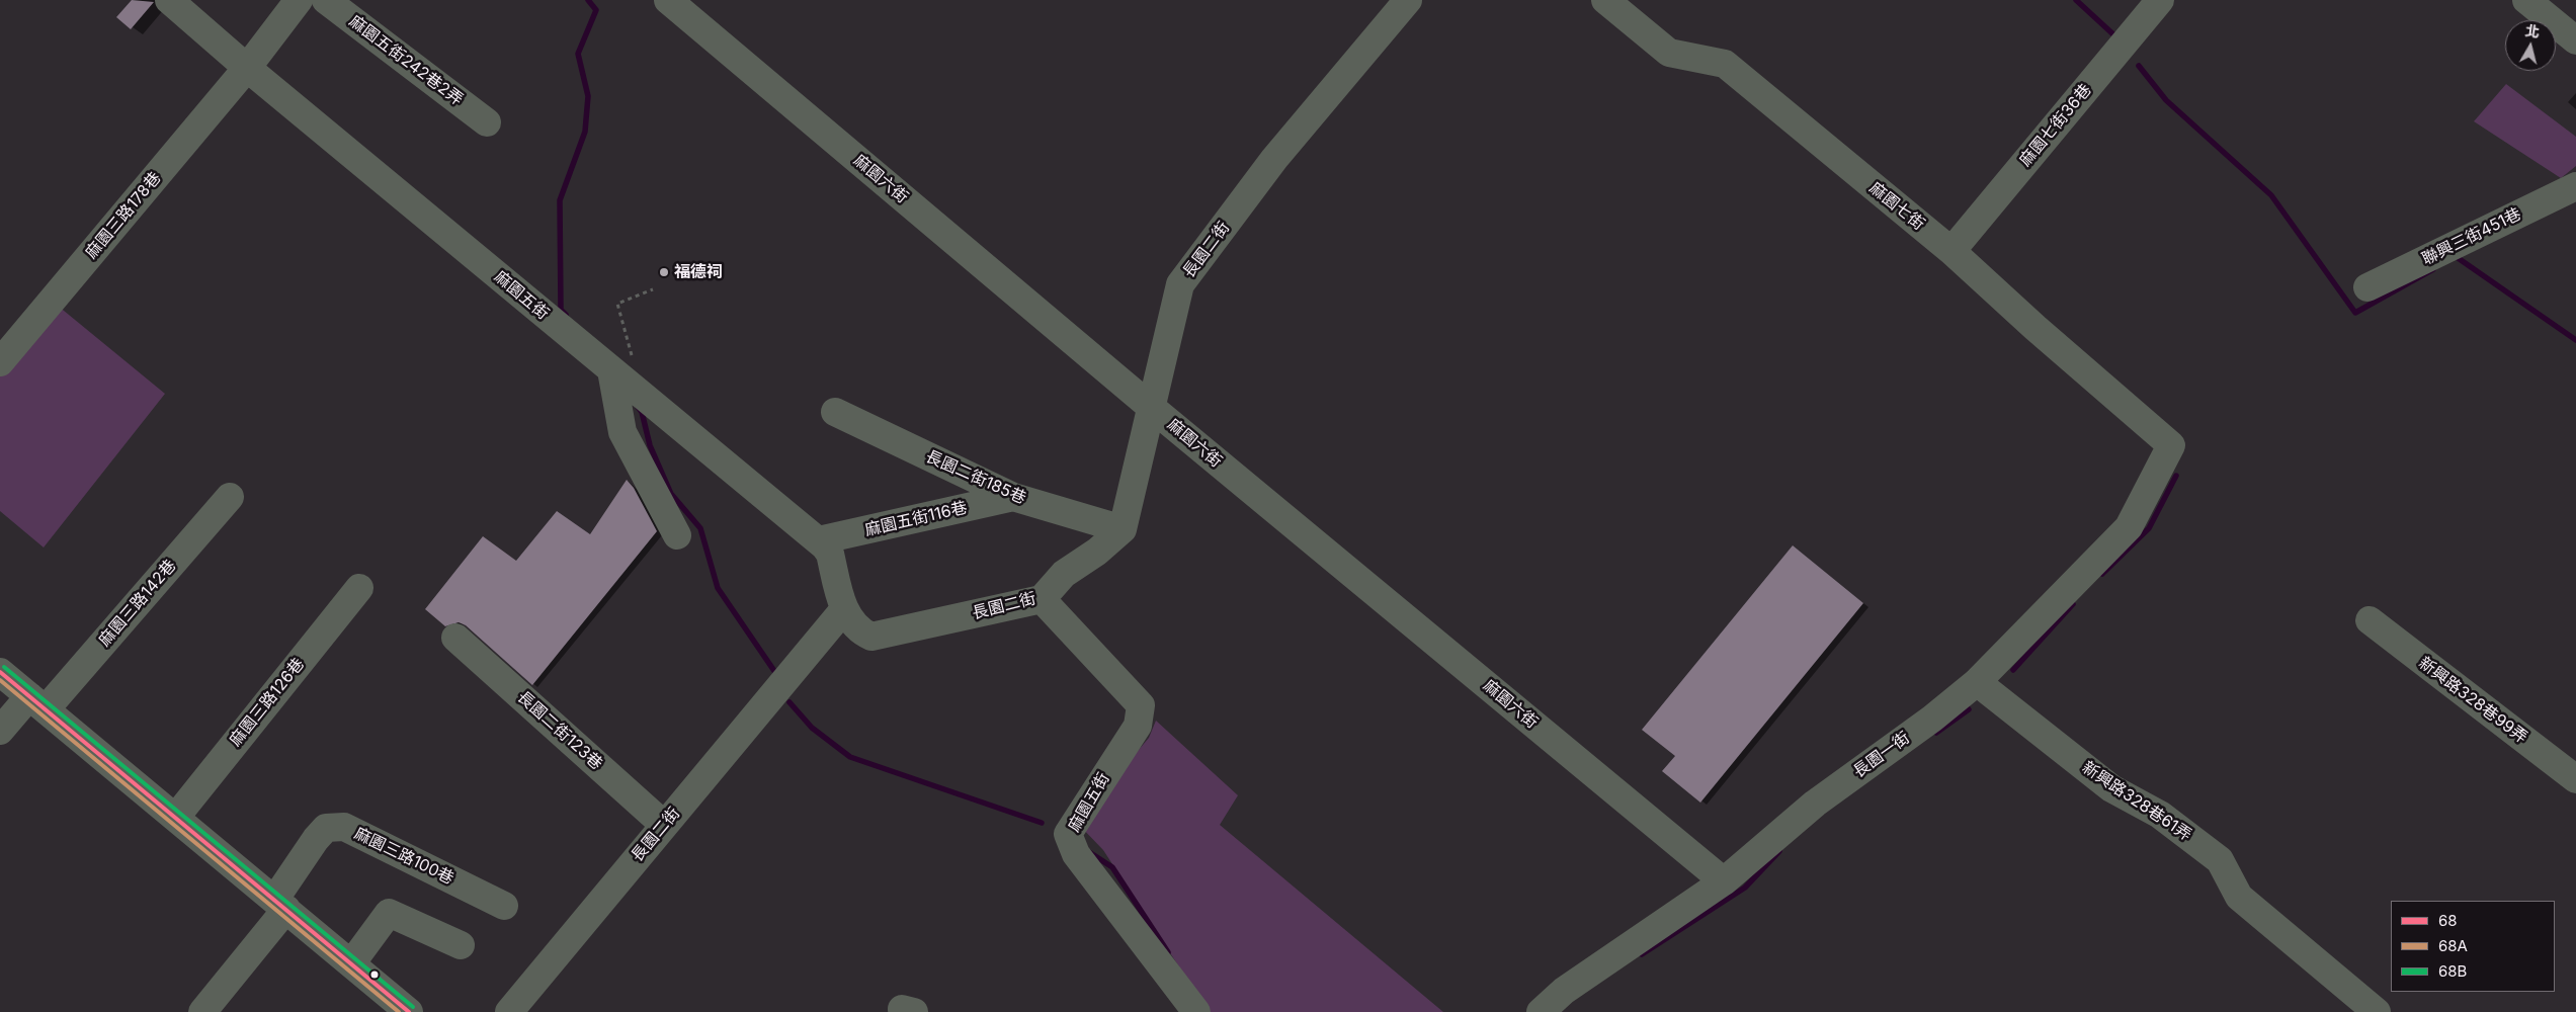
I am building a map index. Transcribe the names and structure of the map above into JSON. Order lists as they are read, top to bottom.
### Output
{
  "streets": {
    "street": [
      "麻園五街242巷2弄",
      "麻園七街36巷",
      "麻園六街",
      "麻園七街",
      "麻園三路178巷",
      "聯興三街451巷",
      "長園二街",
      "麻園五街",
      "長園二街185巷",
      "麻園五街116巷",
      "麻園三路142巷",
      "新興路328巷99弄",
      "麻園三路126巷",
      "長園二街123巷",
      "長園一街",
      "新興路328巷61弄",
      "麻園三路100巷"
    ]
  },
  "crossings": [
    ["麻園七街36巷", "麻園七街"],
    ["麻園六街", "長園二街"],
    ["麻園六街", "長園一街"],
    ["麻園七街", "長園一街"],
    ["麻園三路178巷", "麻園五街"],
    ["長園二街", "麻園五街"],
    ["長園二街", "長園二街185巷"],
    ["長園二街", "長園二街123巷"],
    ["麻園五街", "麻園五街116巷"],
    ["長園二街185巷", "麻園五街116巷"],
    ["長園一街", "新興路328巷61弄"]
  ],
  "places": ["福德祠"],
  "lines": ["transit line 68B", "transit line 68", "transit line 68A"],
  "legend": ["68", "68A", "68B"],
  "north": "top"
}
